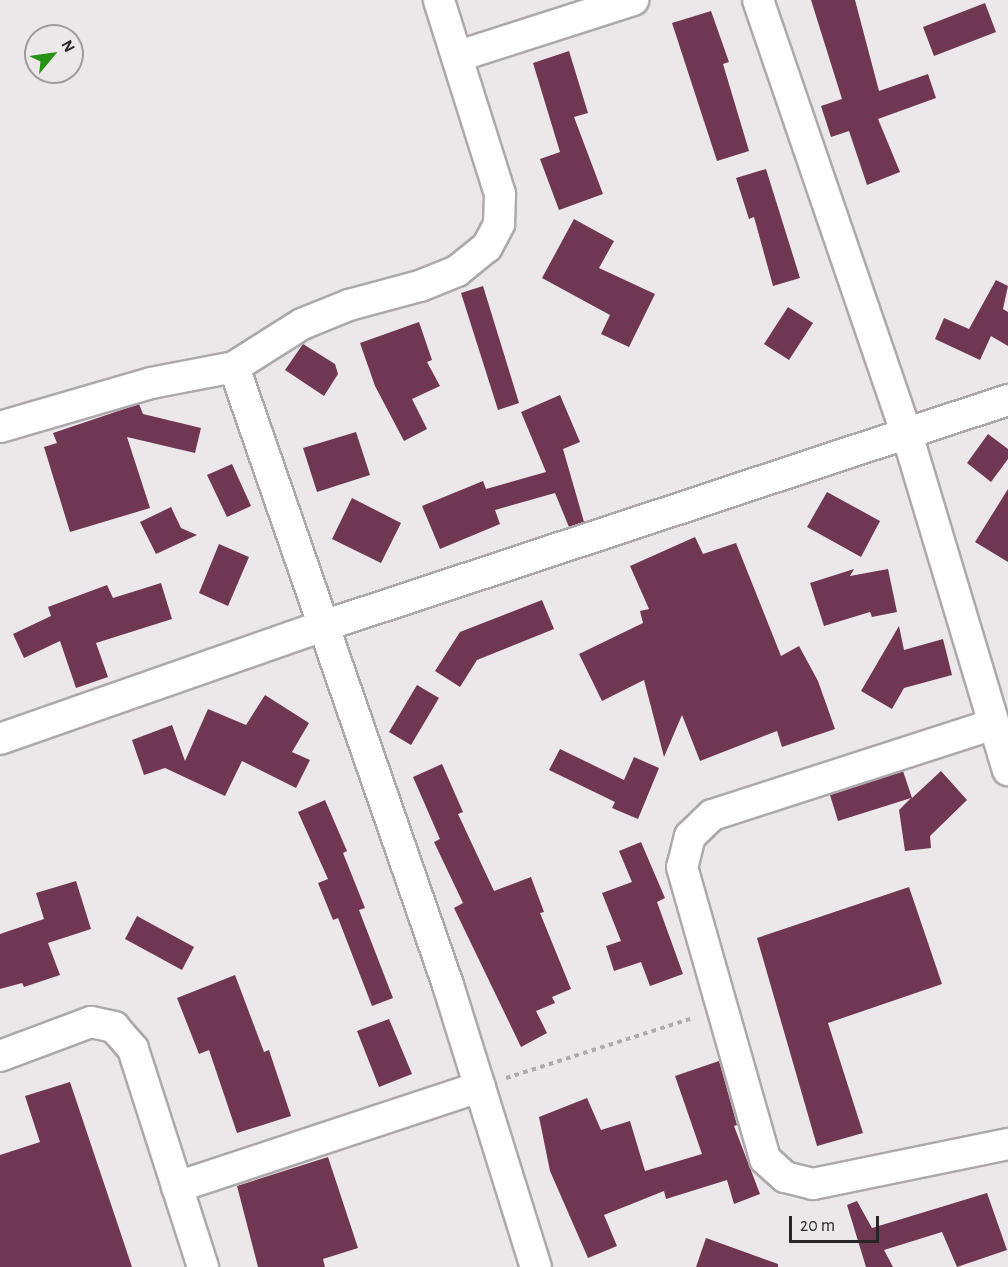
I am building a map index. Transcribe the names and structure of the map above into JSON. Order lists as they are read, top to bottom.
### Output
{
  "scale_bar": "20 m",
  "north": "top right"
}
